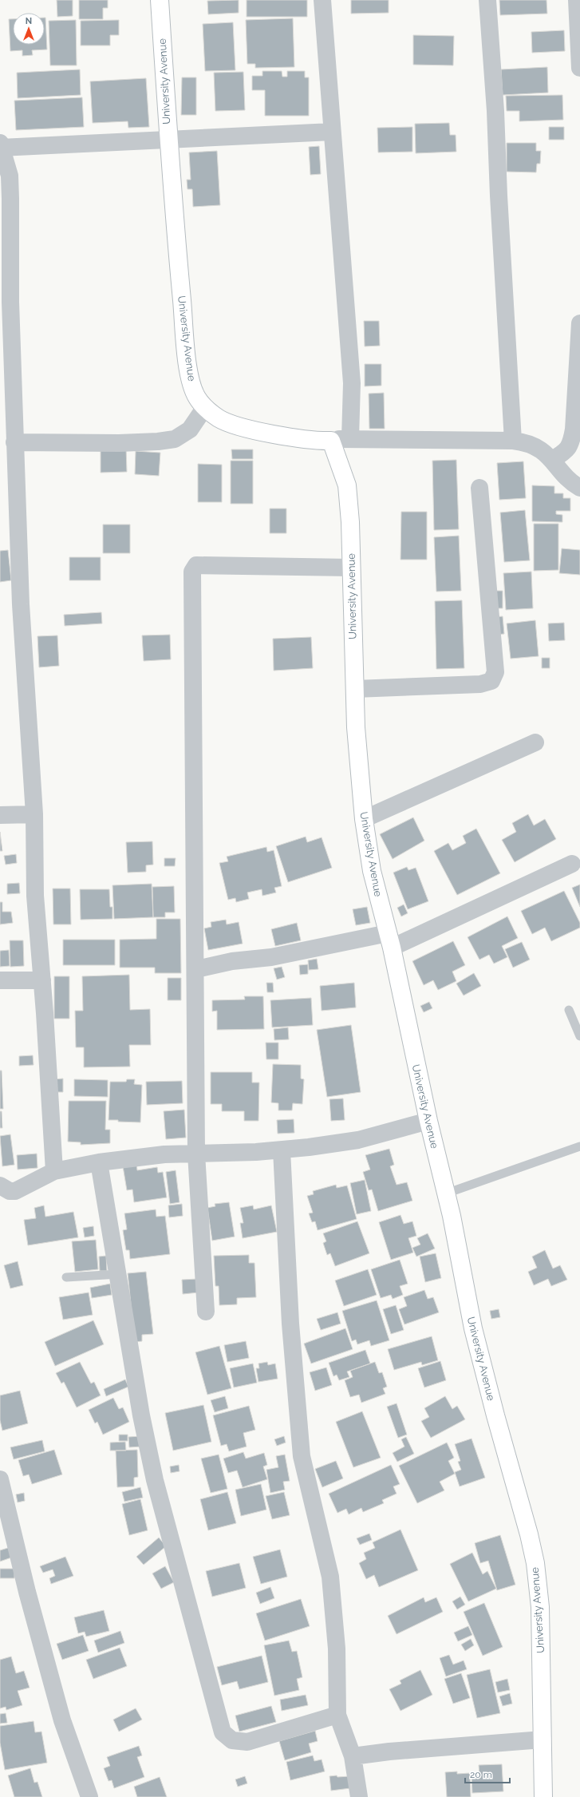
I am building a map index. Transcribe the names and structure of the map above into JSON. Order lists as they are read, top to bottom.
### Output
{
  "streets": {
    "street": ["University Avenue"]
  },
  "scale_bar": "20 m",
  "north": "top"
}
